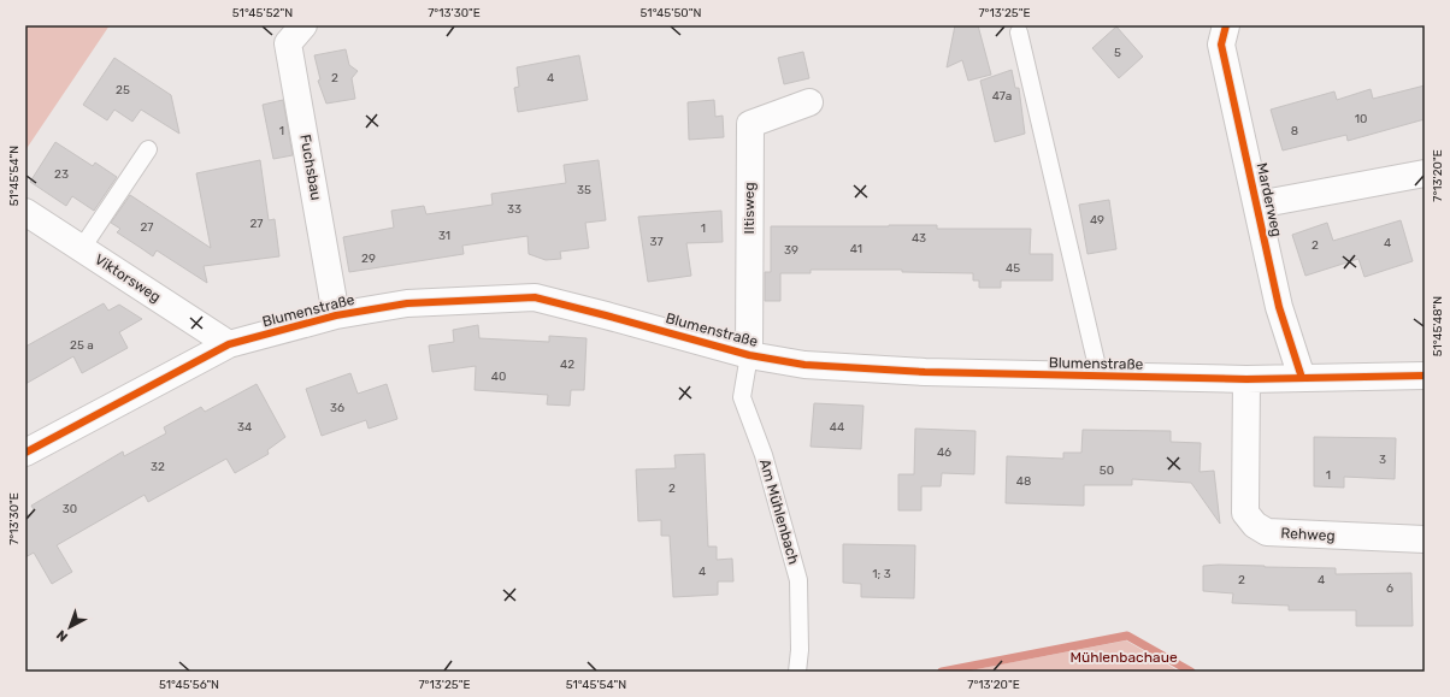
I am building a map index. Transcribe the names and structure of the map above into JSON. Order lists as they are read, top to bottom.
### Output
{
  "streets": {
    "street": [
      "Fuchsbau",
      "Marderweg",
      "Iltisweg",
      "Viktorsweg",
      "Blumenstraße",
      "Rehweg"
    ],
    "lane": ["Am Mühlenbach"]
  },
  "crossings": [
    ["Fuchsbau", "Blumenstraße"],
    ["Marderweg", "Blumenstraße"],
    ["Iltisweg", "Blumenstraße"],
    ["Iltisweg", "Am Mühlenbach"],
    ["Viktorsweg", "Blumenstraße"],
    ["Blumenstraße", "Am Mühlenbach"],
    ["Blumenstraße", "Rehweg"]
  ],
  "parks": ["Mühlenbachaue"],
  "house_numbers": [
    "5",
    "2",
    "4",
    "25",
    "47a",
    "10",
    "1",
    "8",
    "23",
    "35",
    "33",
    "49",
    "27",
    "27",
    "1",
    "31",
    "43",
    "37",
    "4",
    "2",
    "41",
    "39",
    "29",
    "45",
    "25 a",
    "42",
    "40",
    "36",
    "34",
    "44",
    "46",
    "3",
    "32",
    "50",
    "1",
    "48",
    "2",
    "30",
    "4",
    "1; 3",
    "2",
    "4",
    "6"
  ],
  "north": "bottom left",
  "coordinates": [
    "51°45'52\"N",
    "7°13'30\"E",
    "51°45'50\"N",
    "7°13'25\"E",
    "51°45'54\"N",
    "7°13'20\"E",
    "51°45'48\"N",
    "51°45'56\"N"
  ]
}
